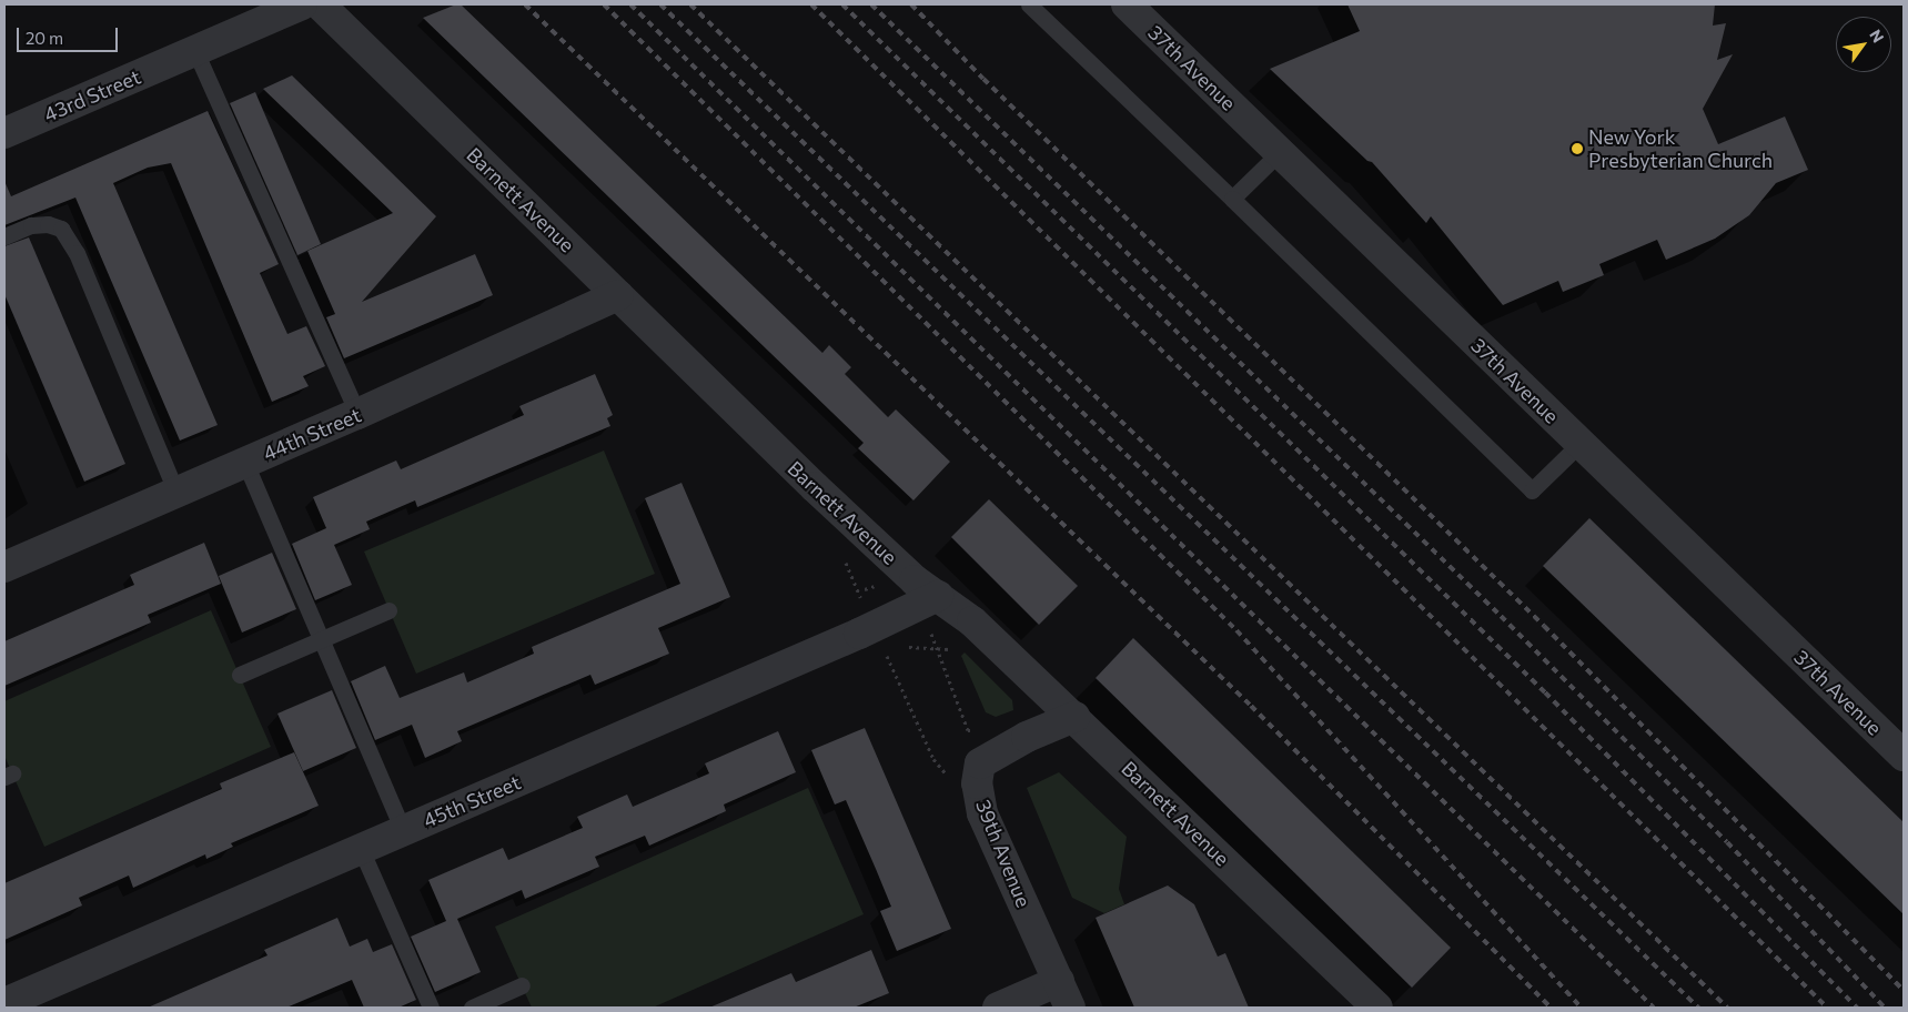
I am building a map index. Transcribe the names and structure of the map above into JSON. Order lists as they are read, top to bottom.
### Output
{
  "streets": {
    "street": [
      "37th Avenue",
      "43rd Street",
      "Barnett Avenue",
      "44th Street",
      "45th Street",
      "39th Avenue"
    ]
  },
  "crossings": [
    ["Barnett Avenue", "44th Street"],
    ["Barnett Avenue", "45th Street"],
    ["Barnett Avenue", "39th Avenue"]
  ],
  "places": ["New York Presbyterian Church"],
  "scale_bar": "20 m",
  "north": "top right"
}
